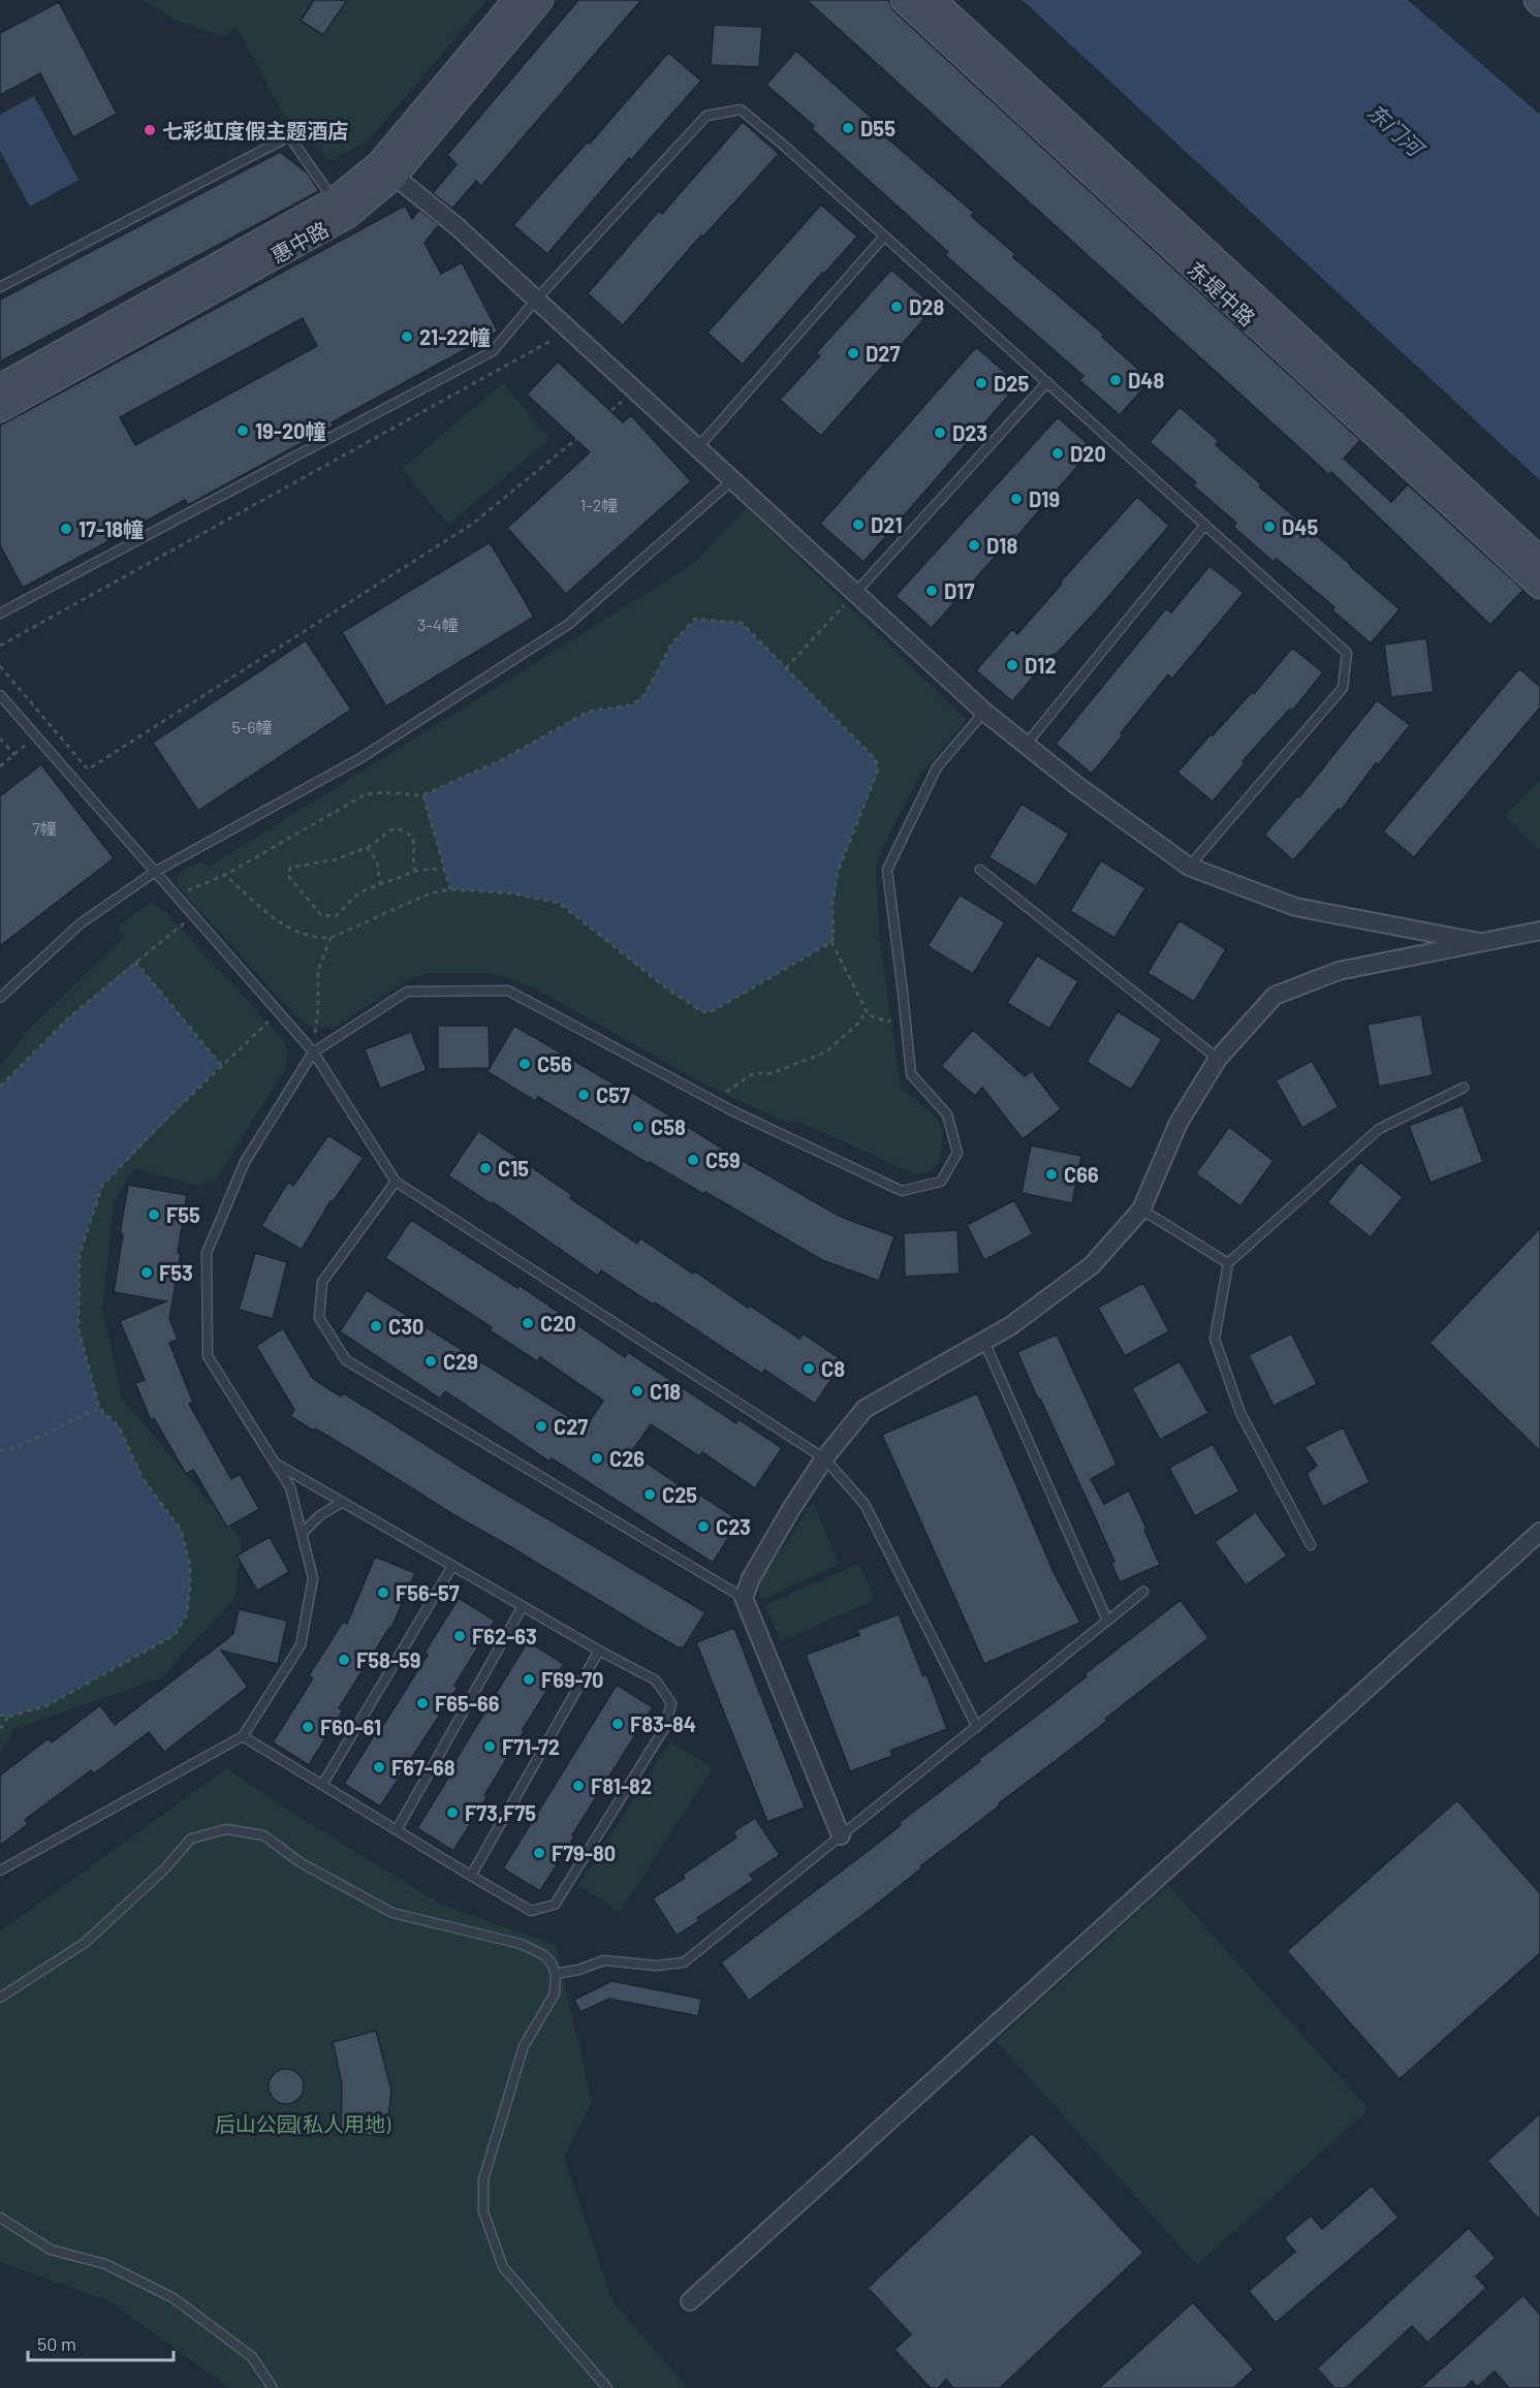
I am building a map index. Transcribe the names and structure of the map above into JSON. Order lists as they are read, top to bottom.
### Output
{
  "streets": {
    "main road": ["惠中路", "东堤中路"]
  },
  "water": ["东门河"],
  "parks": ["后山公园(私人用地)"],
  "places": [
    "D55",
    "七彩虹度假主题酒店",
    "D28",
    "21-22幢",
    "D27",
    "D48",
    "D25",
    "19-20幢",
    "D23",
    "D20",
    "D19",
    "D21",
    "D45",
    "17-18幢",
    "D18",
    "D17",
    "D12",
    "C56",
    "C57",
    "C58",
    "C59",
    "C15",
    "C66",
    "F55",
    "F53",
    "C20",
    "C30",
    "C29",
    "C8",
    "C18",
    "C27",
    "C26",
    "C25",
    "C23",
    "F56-57",
    "F62-63",
    "F58-59",
    "F69-70",
    "F65-66",
    "F83-84",
    "F60-61",
    "F71-72",
    "F67-68",
    "F81-82",
    "F73,F75",
    "F79-80"
  ],
  "house_numbers": [
    "1-2幢",
    "3-4幢",
    "5-6幢",
    "7幢"
  ],
  "scale_bar": "50 m"
}
